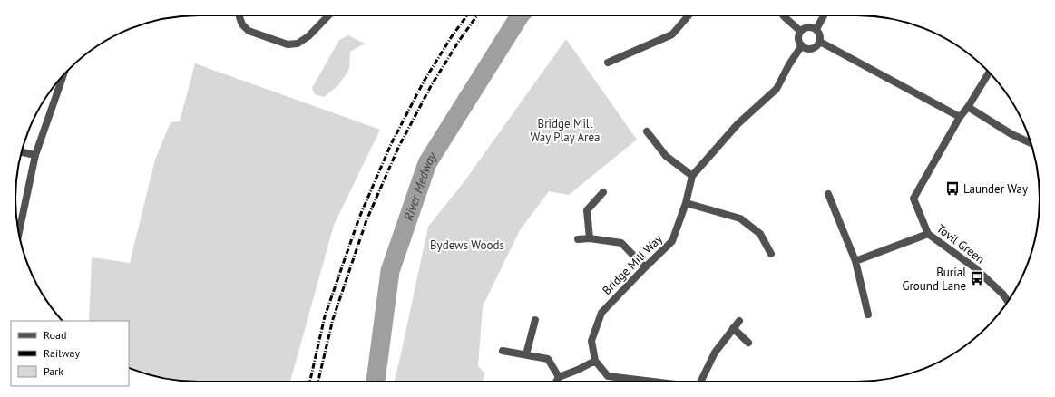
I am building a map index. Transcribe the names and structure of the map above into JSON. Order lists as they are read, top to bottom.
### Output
{
  "streets": {
    "street": ["Tovil Green", "Bridge Mill Way"]
  },
  "water": ["River Medway"],
  "parks": ["Bridge Mill Way Play Area", "Bydews Woods"],
  "places": {
    "bus stop": ["Launder Way", "Burial Ground Lane"]
  },
  "legend": ["Road", "Railway", "Park"]
}
